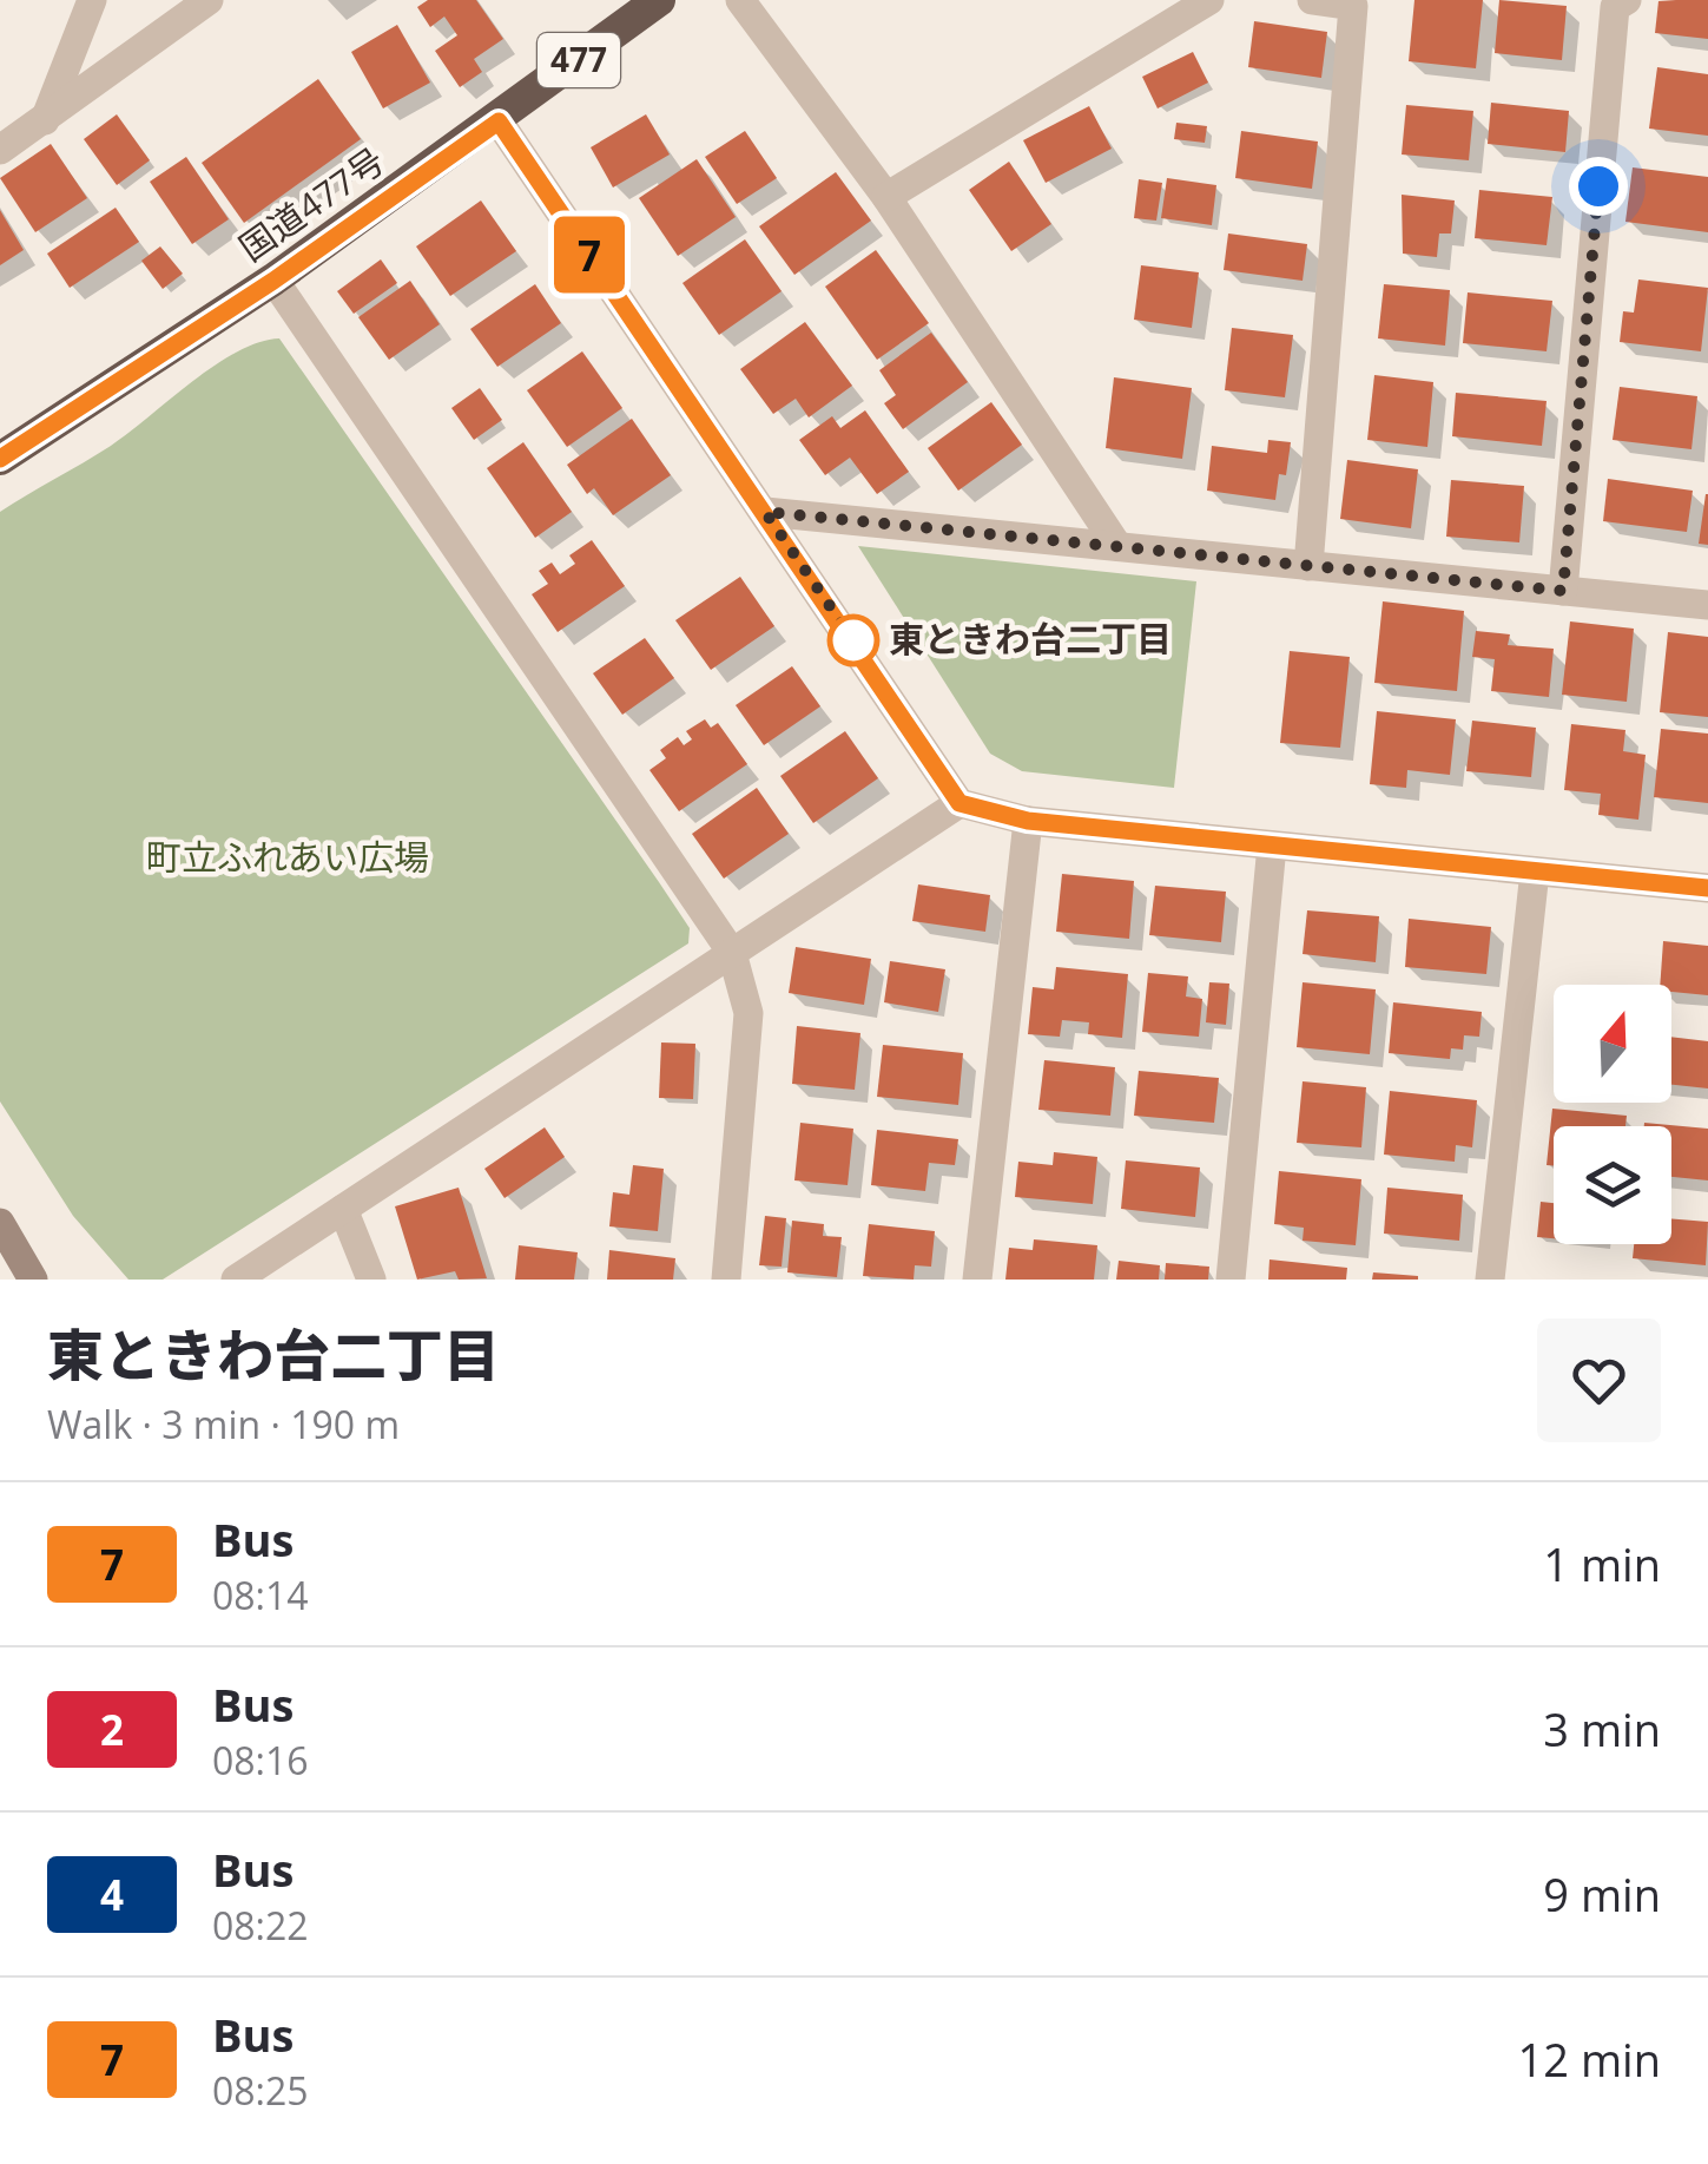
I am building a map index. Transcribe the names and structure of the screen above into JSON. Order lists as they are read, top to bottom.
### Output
{
  "streets": {
    "highway": ["477", "国道477号"]
  },
  "parks": ["町立ふれあい広場"],
  "places": ["東ときわ台二丁目"],
  "lines": ["bus line 7"],
  "north": "top",
  "page": {
    "on_map": "7",
    "heading": ["東ときわ台二丁目", "Walk · 3 min · 190 m"],
    "list": [
      {
        "mark": "7",
        "name": "Bus",
        "note": "08:14",
        "value": "1 min"
      },
      {
        "mark": "2",
        "name": "Bus",
        "note": "08:16",
        "value": "3 min"
      },
      {
        "mark": "4",
        "name": "Bus",
        "note": "08:22",
        "value": "9 min"
      },
      {
        "mark": "7",
        "name": "Bus",
        "note": "08:25",
        "value": "12 min"
      }
    ]
  }
}
